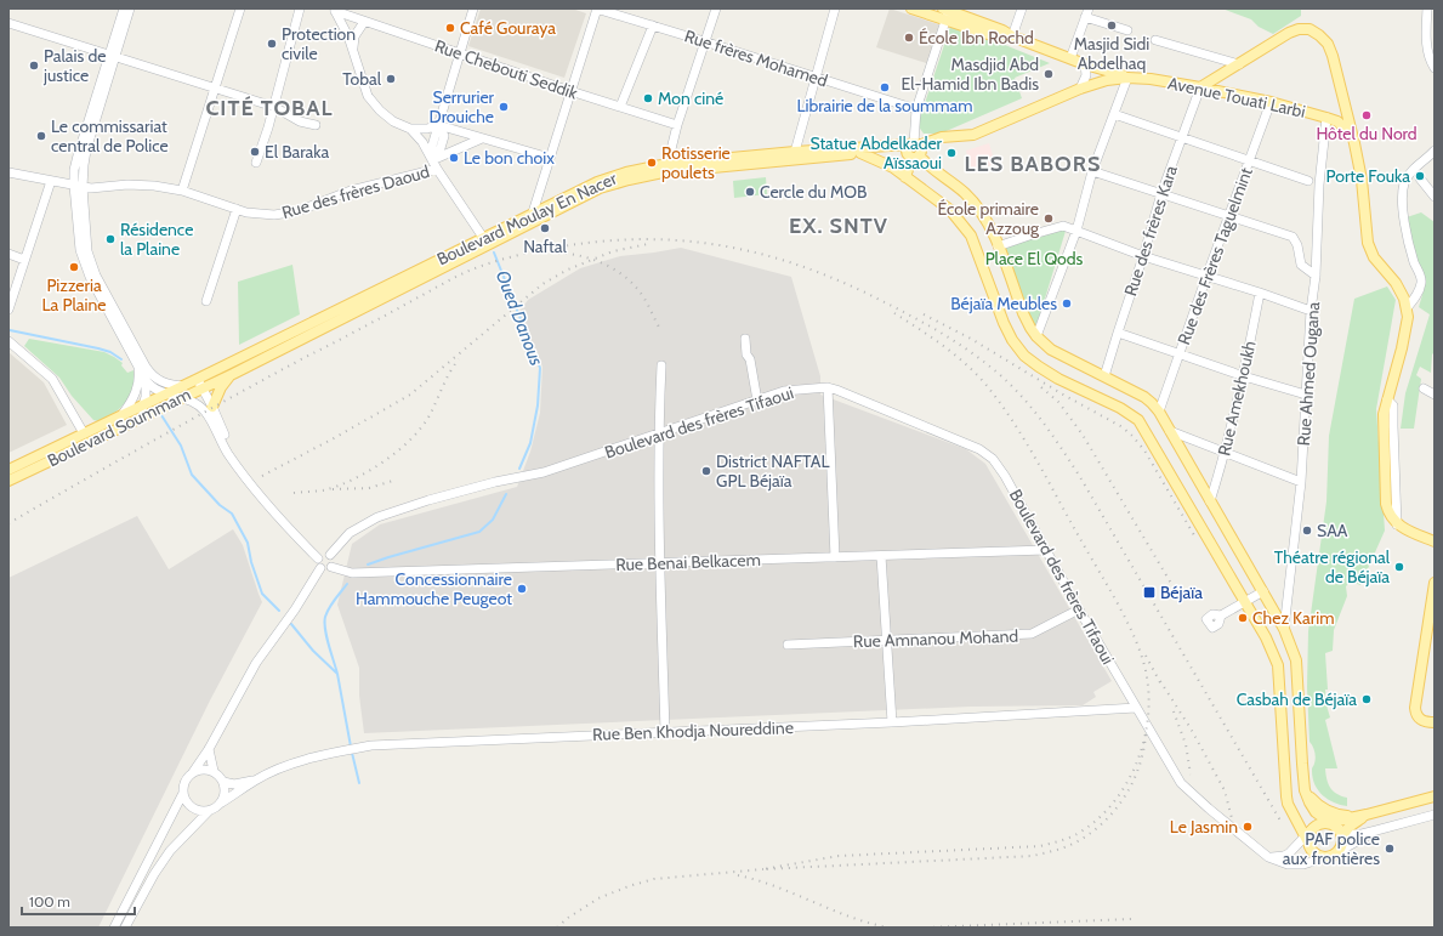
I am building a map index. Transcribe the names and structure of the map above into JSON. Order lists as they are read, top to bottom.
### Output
{
  "streets": {
    "main road": ["Avenue Touati Larbi", "Boulevard Moulay En Nacer", "Boulevard Soummam"],
    "street": [
      "Rue frères Mohamed",
      "Rue Chebouti Seddik",
      "Rue des frères Daoud",
      "Rue des frères Kara",
      "Rue des Frères Taguelmint",
      "Rue Ahmed Ougana",
      "Rue Amekhoukh",
      "Boulevard des frères Tifaoui",
      "Rue Benai Belkacem",
      "Rue Amnanou Mohand",
      "Rue Ben Khodja Noureddine"
    ]
  },
  "crossings": [
    ["Avenue Touati Larbi", "Boulevard Moulay En Nacer"],
    ["Avenue Touati Larbi", "Rue des frères Kara"],
    ["Avenue Touati Larbi", "Rue des Frères Taguelmint"],
    ["Avenue Touati Larbi", "Rue Ahmed Ougana"],
    ["Boulevard Moulay En Nacer", "Boulevard Soummam"],
    ["Boulevard des frères Tifaoui", "Rue Benai Belkacem"],
    ["Boulevard des frères Tifaoui", "Rue Amnanou Mohand"],
    ["Boulevard des frères Tifaoui", "Rue Ben Khodja Noureddine"]
  ],
  "districts": ["CITÉ TOBAL", "LES BABORS", "EX. SNTV"],
  "water": ["Oued Danous"],
  "parks": ["Place El Qods"],
  "places": {
    "other": [
      "Masjid Sidi Abdelhaq",
      "Café Gouraya",
      "École Ibn Rochd",
      "Protection civile",
      "Palais de justice",
      "Masdjid Abd El-Hamid Ibn Badis",
      "Tobal",
      "Librairie de la soummam",
      "Mon ciné",
      "Serrurier Drouiche",
      "Hôtel du Nord",
      "Le commissariat central de Police",
      "El Baraka",
      "Statue Abdelkader Aïssaoui",
      "Le bon choix",
      "Rotisserie poulets",
      "Porte Fouka",
      "Cercle du MOB",
      "École primaire Azzoug",
      "Naftal",
      "Résidence la Plaine",
      "Pizzeria La Plaine",
      "Béjaïa Meubles",
      "District NAFTAL GPL Béjaïa",
      "SAA",
      "Théatre régional de Béjaïa",
      "Concessionnaire Hammouche Peugeot",
      "Chez Karim",
      "Casbah de Béjaïa",
      "Le Jasmin",
      "PAF police aux frontières"
    ],
    "transit": ["Béjaïa"]
  },
  "scale_bar": "100 m"
}
